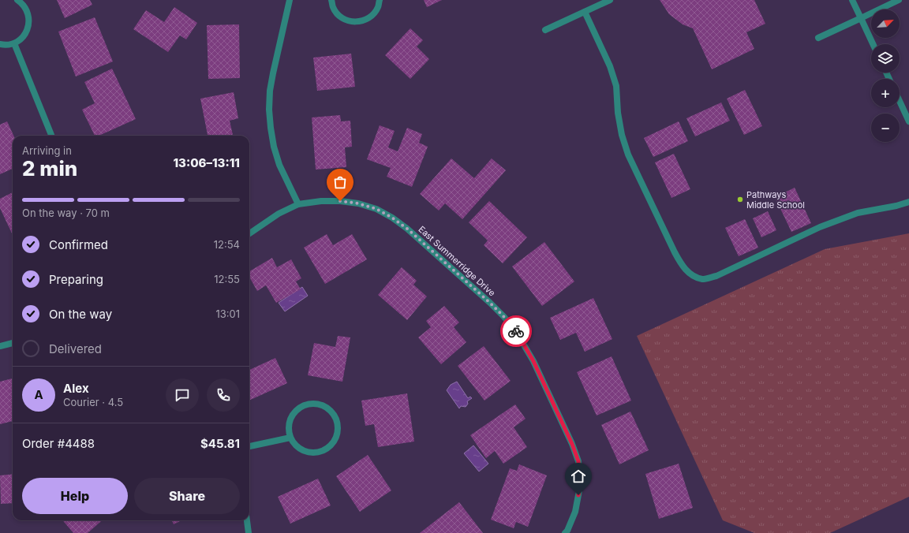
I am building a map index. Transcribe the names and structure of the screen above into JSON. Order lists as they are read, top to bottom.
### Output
{
  "streets": {
    "street": ["East Summerridge Drive"]
  },
  "places": ["Pathways Middle School"],
  "north": "top right",
  "page": {
    "map_buttons": ["+", "−"],
    "heading": ["2 min", "Arriving in", "13:06–13:11"],
    "panel": [
      "Alex",
      "Courier · 4.5",
      "Order #4488",
      "$45.81"
    ],
    "bar": "On the way · 70 m",
    "list": [
      ["Confirmed", "12:54"],
      ["Preparing", "12:55"],
      ["On the way", "13:01"],
      "Delivered"
    ],
    "round": "A",
    "buttons": ["Help", "Share"]
  }
}
